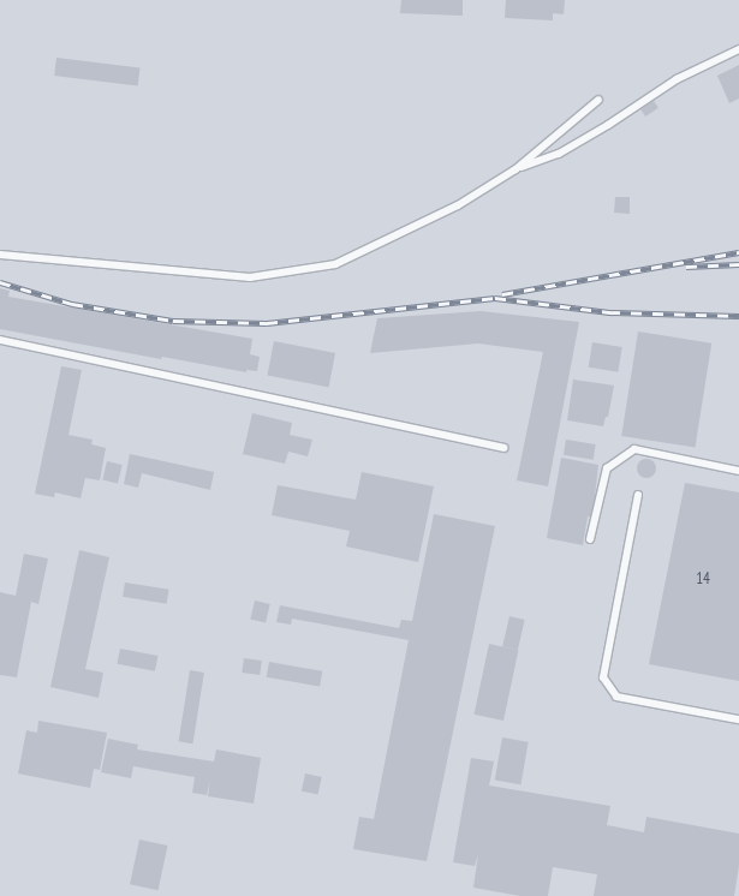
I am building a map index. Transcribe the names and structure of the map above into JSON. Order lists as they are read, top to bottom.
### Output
{
  "house_numbers": ["14"]
}
